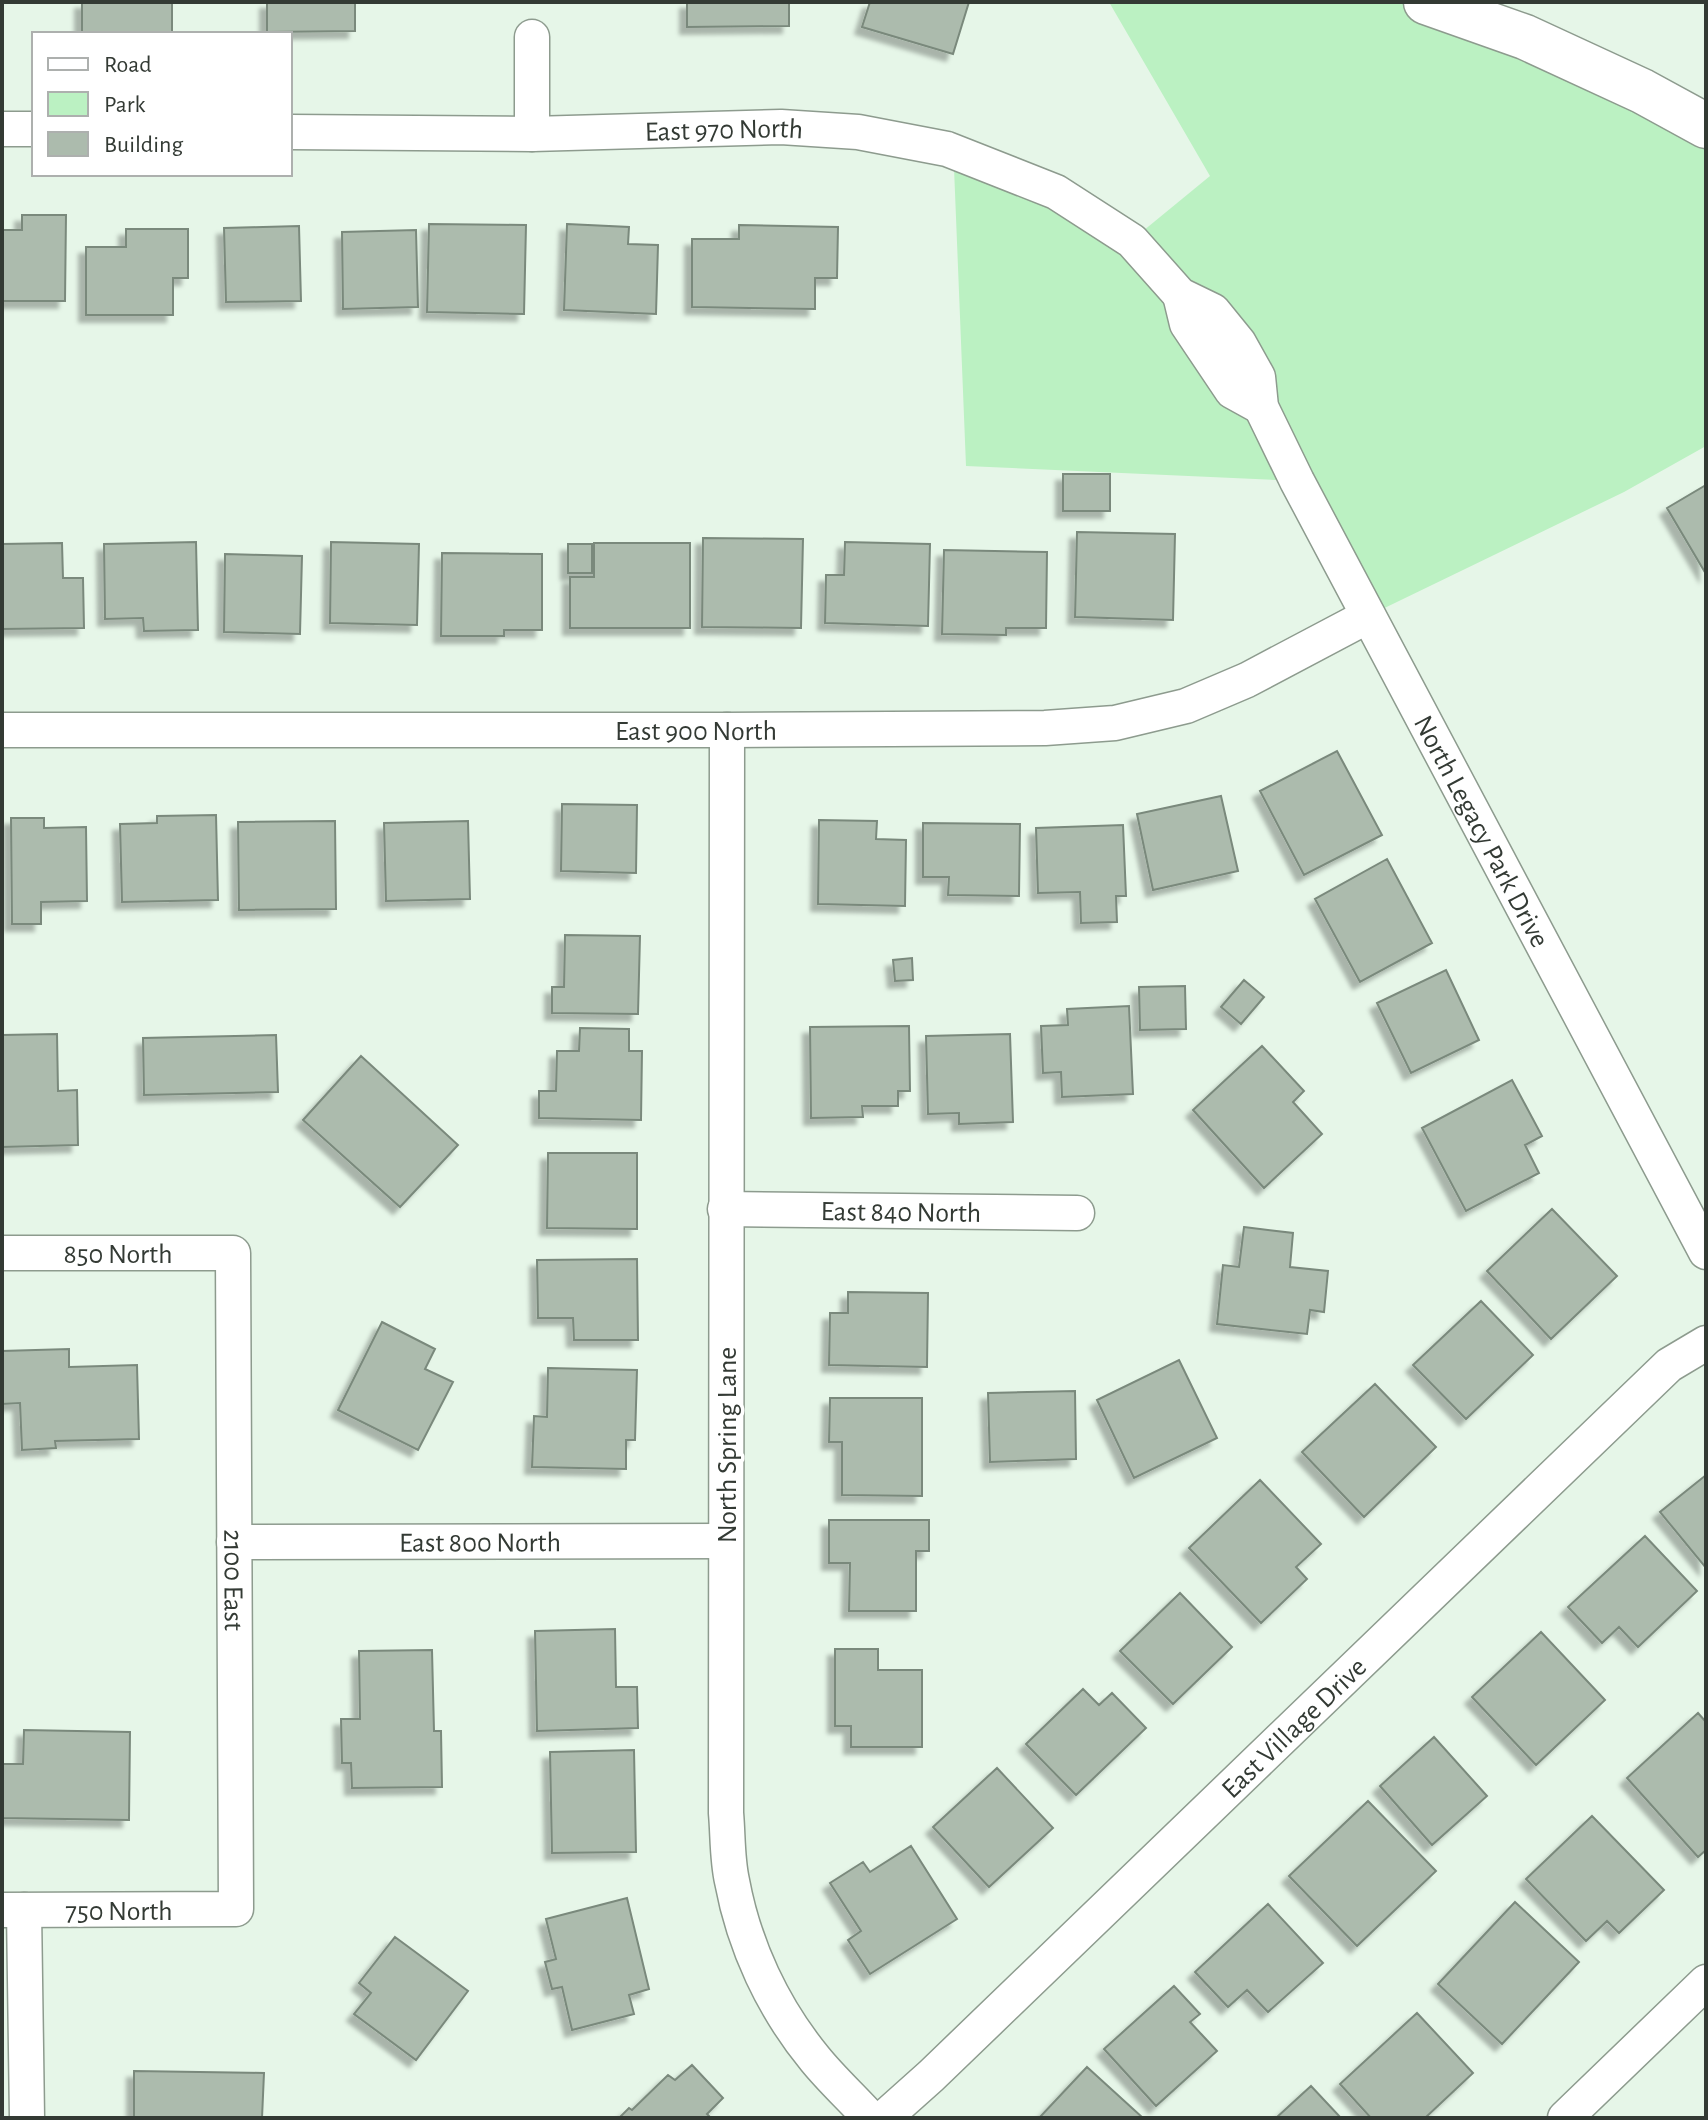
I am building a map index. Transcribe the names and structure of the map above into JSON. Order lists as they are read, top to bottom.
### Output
{
  "streets": {
    "street": [
      "East 970 North",
      "East 900 North",
      "North Legacy Park Drive",
      "East 840 North",
      "850 North",
      "North Spring Lane",
      "East 800 North",
      "2100 East",
      "East Village Drive",
      "750 North"
    ]
  },
  "crossings": [
    ["East 970 North", "North Legacy Park Drive"],
    ["East 900 North", "North Legacy Park Drive"],
    ["East 900 North", "North Spring Lane"],
    ["East 840 North", "North Spring Lane"],
    ["850 North", "2100 East"],
    ["North Spring Lane", "East 800 North"],
    ["East 800 North", "2100 East"],
    ["2100 East", "750 North"]
  ],
  "legend": ["Road", "Park", "Building"]
}
